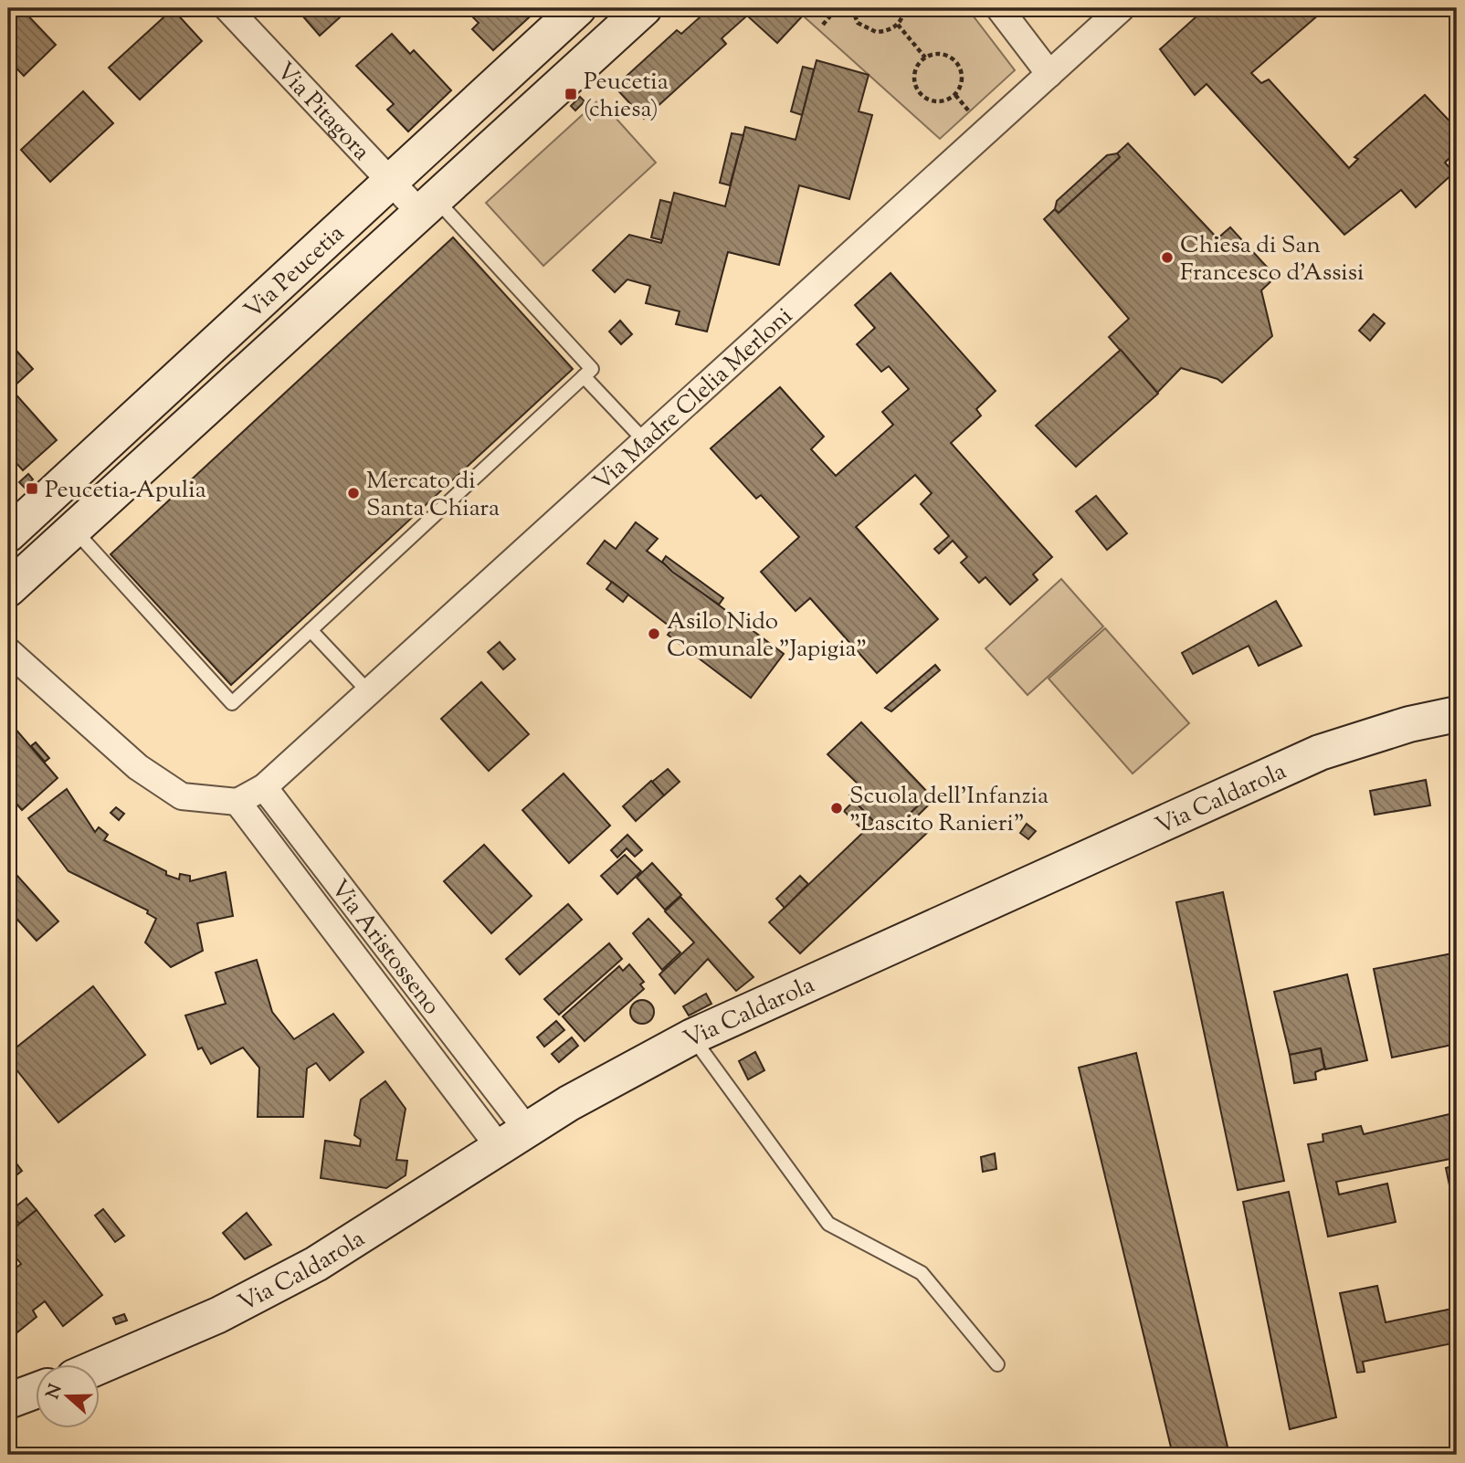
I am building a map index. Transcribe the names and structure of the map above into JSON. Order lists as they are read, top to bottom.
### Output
{
  "streets": {
    "main road": ["Via Peucetia", "Via Caldarola"],
    "street": ["Via Pitagora", "Via Madre Clelia Merloni", "Via Aristosseno"]
  },
  "crossings": [
    ["Via Pitagora", "Via Peucetia"],
    ["Via Madre Clelia Merloni", "Via Aristosseno"],
    ["Via Caldarola", "Via Aristosseno"]
  ],
  "places": {
    "transit": ["Peucetia (chiesa)", "Peucetia-Apulia"],
    "other": [
      "Chiesa di San Francesco d'Assisi",
      "Mercato di Santa Chiara",
      "Asilo Nido Comunale \"Japigia\"",
      "Scuola dell'Infanzia \"Lascito Ranieri\""
    ]
  },
  "north": "left"
}
